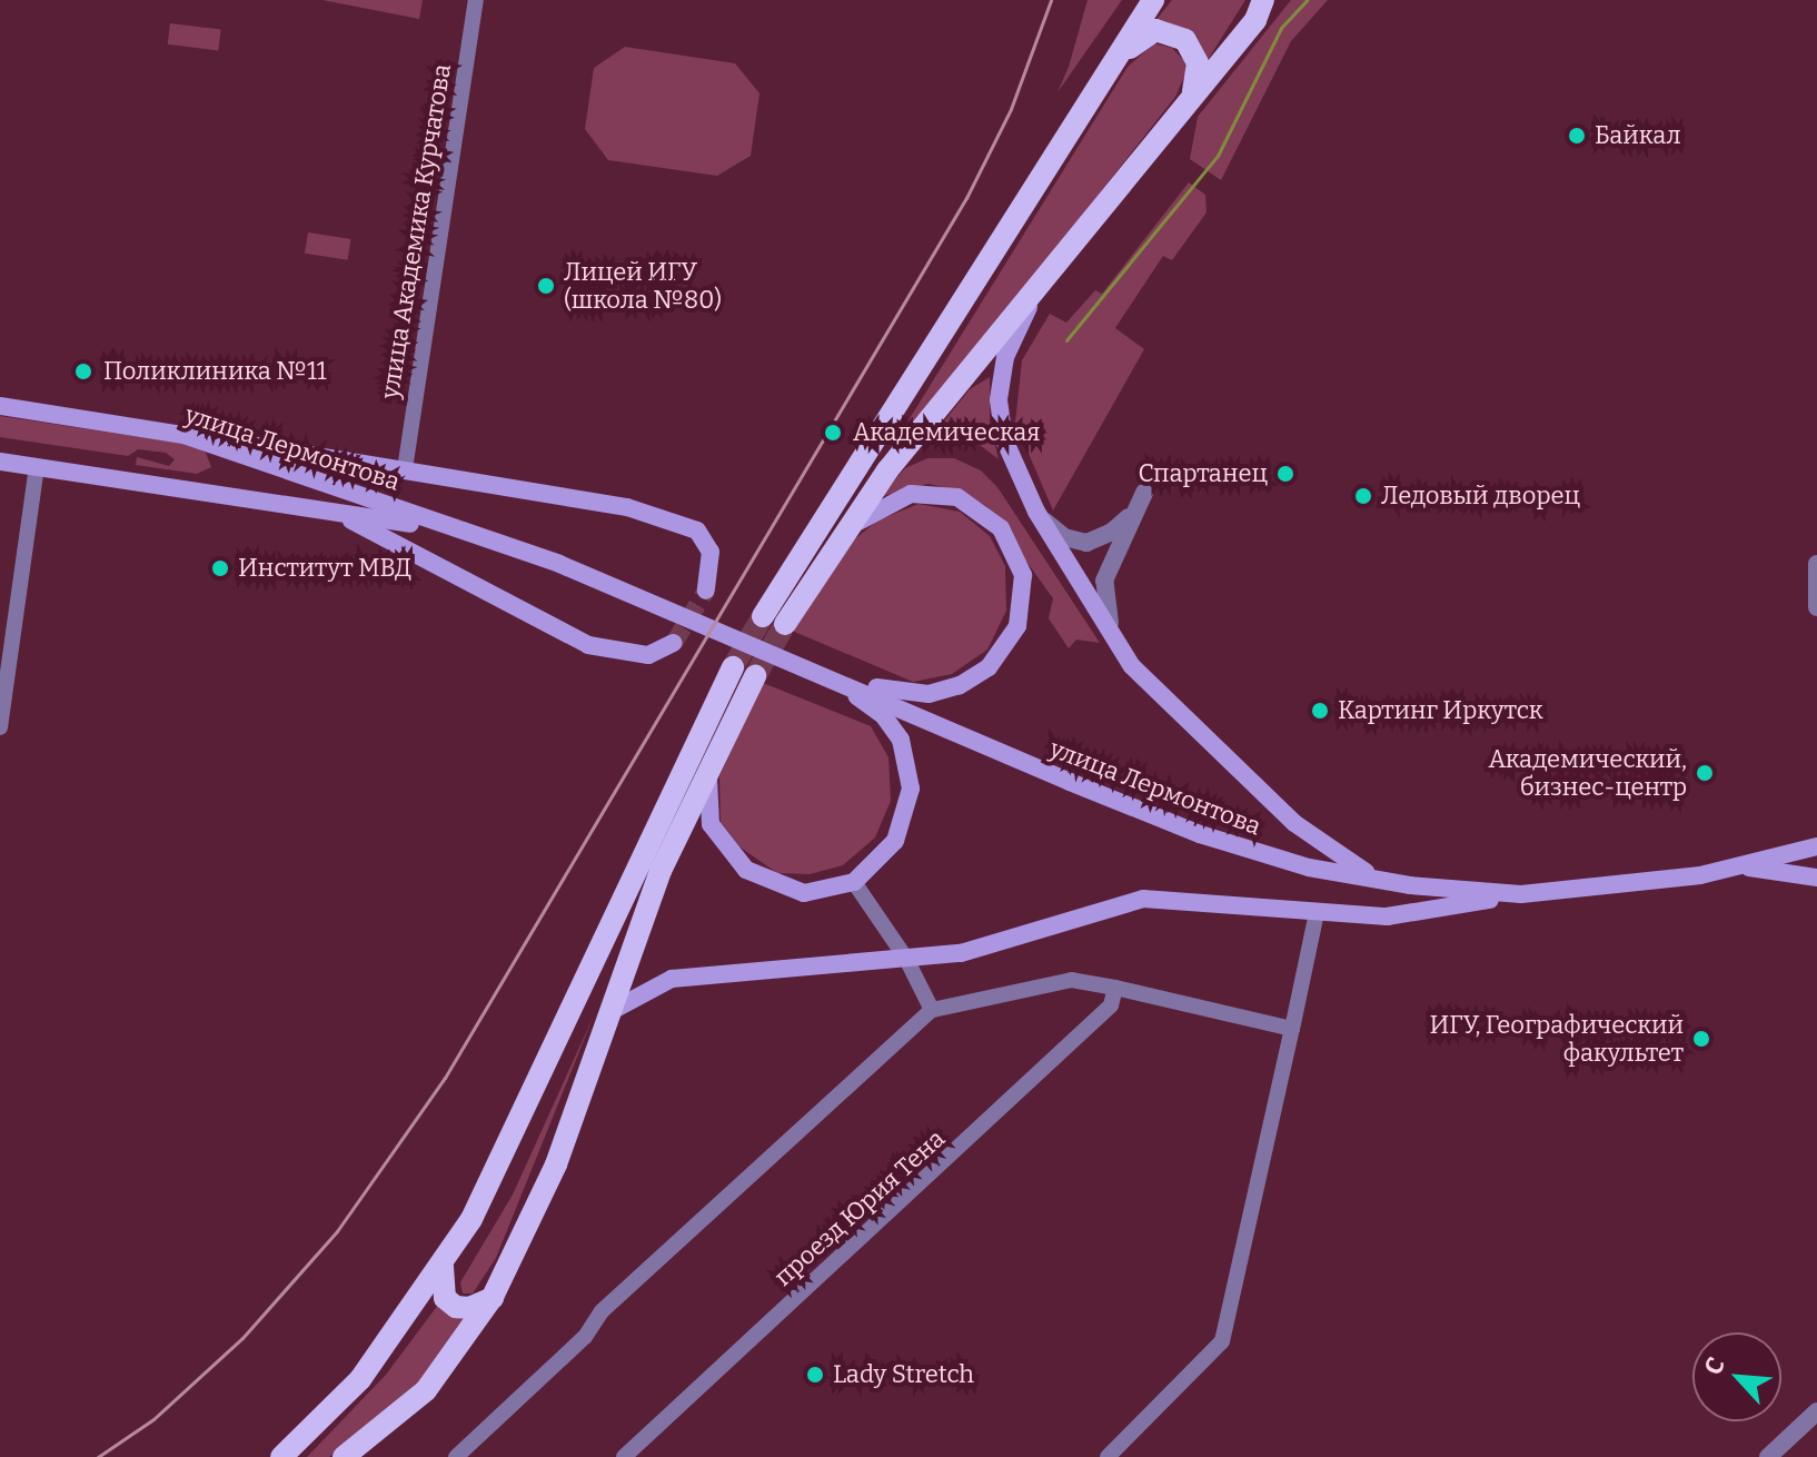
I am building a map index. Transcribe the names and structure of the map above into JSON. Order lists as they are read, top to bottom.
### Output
{
  "streets": {
    "main road": ["улица Лермонтова"],
    "street": ["улица Академика Курчатова", "проезд Юрия Тена"]
  },
  "places": [
    "Байкал",
    "Лицей ИГУ (школа №80)",
    "Поликлиника №11",
    "Академическая",
    "Спартанец",
    "Ледовый дворец",
    "Институт МВД",
    "Картинг Иркутск",
    "Академический, бизнес-центр",
    "ИГУ, Географический факультет",
    "Lady Stretch"
  ],
  "north": "top left"
}
